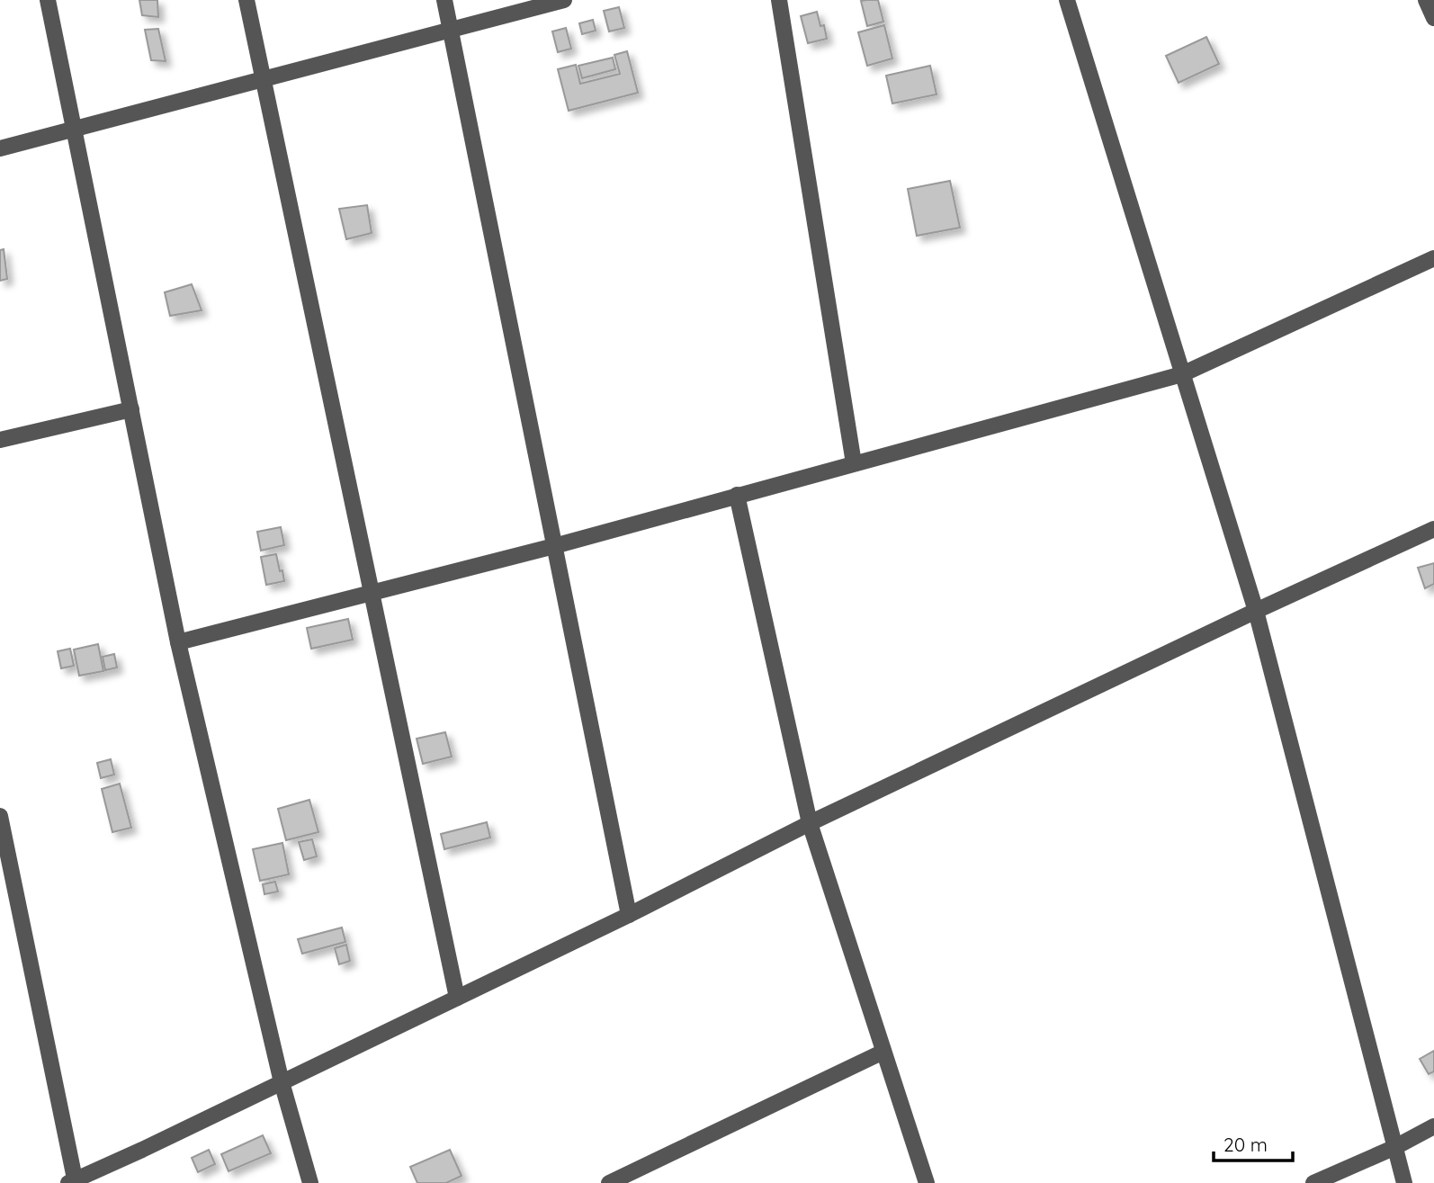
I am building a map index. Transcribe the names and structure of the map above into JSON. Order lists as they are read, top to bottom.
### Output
{
  "scale_bar": "20 m"
}
